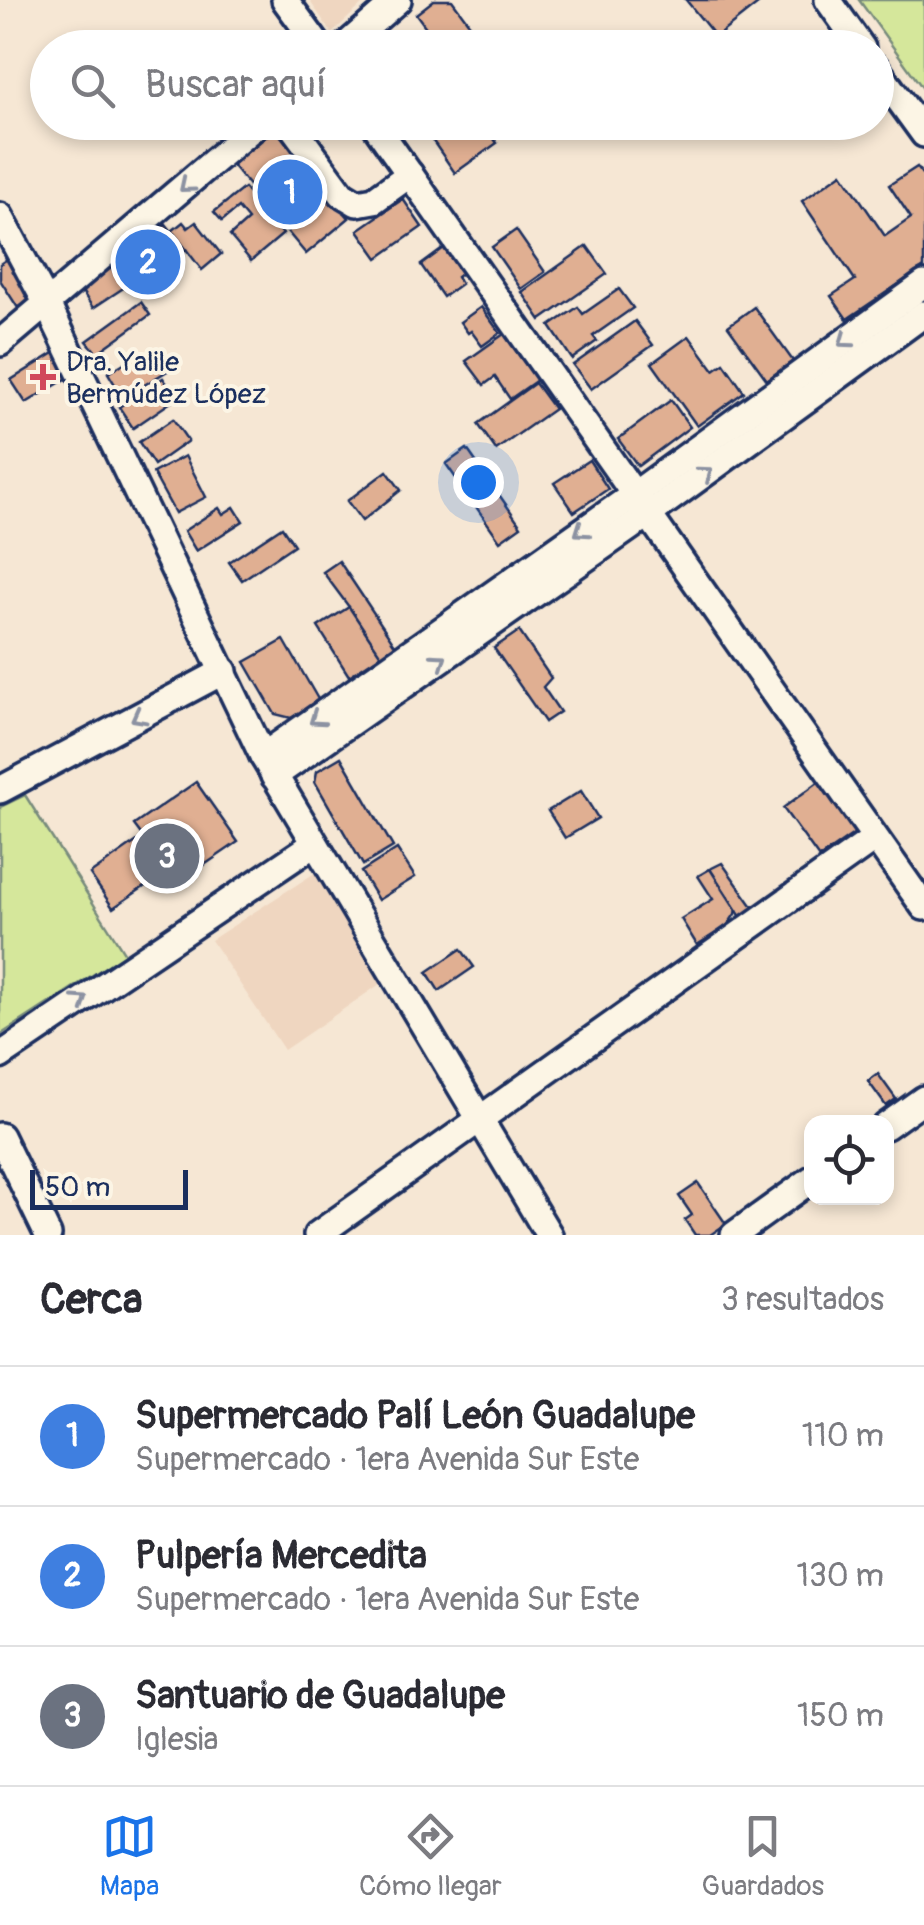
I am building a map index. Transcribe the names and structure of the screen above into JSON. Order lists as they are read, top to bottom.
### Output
{
  "places": {
    "health": ["Dra. Yalile Bermúdez López"]
  },
  "scale_bar": "50 m",
  "page": {
    "search": "Buscar aquí",
    "pins": ["1", "2", "3"],
    "scale": "50 m",
    "heading": ["Cerca", "3 resultados"],
    "list": [
      {
        "mark": "1",
        "name": "Supermercado Palí León Guadalupe",
        "note": "Supermercado · 1era Avenida Sur Este",
        "value": "110 m"
      },
      {
        "mark": "2",
        "name": "Pulpería Mercedita",
        "note": "Supermercado · 1era Avenida Sur Este",
        "value": "130 m"
      },
      {
        "mark": "3",
        "name": "Santuario de Guadalupe",
        "note": "Iglesia",
        "value": "150 m"
      }
    ],
    "nav": ["Mapa", "Cómo llegar", "Guardados"]
  }
}
